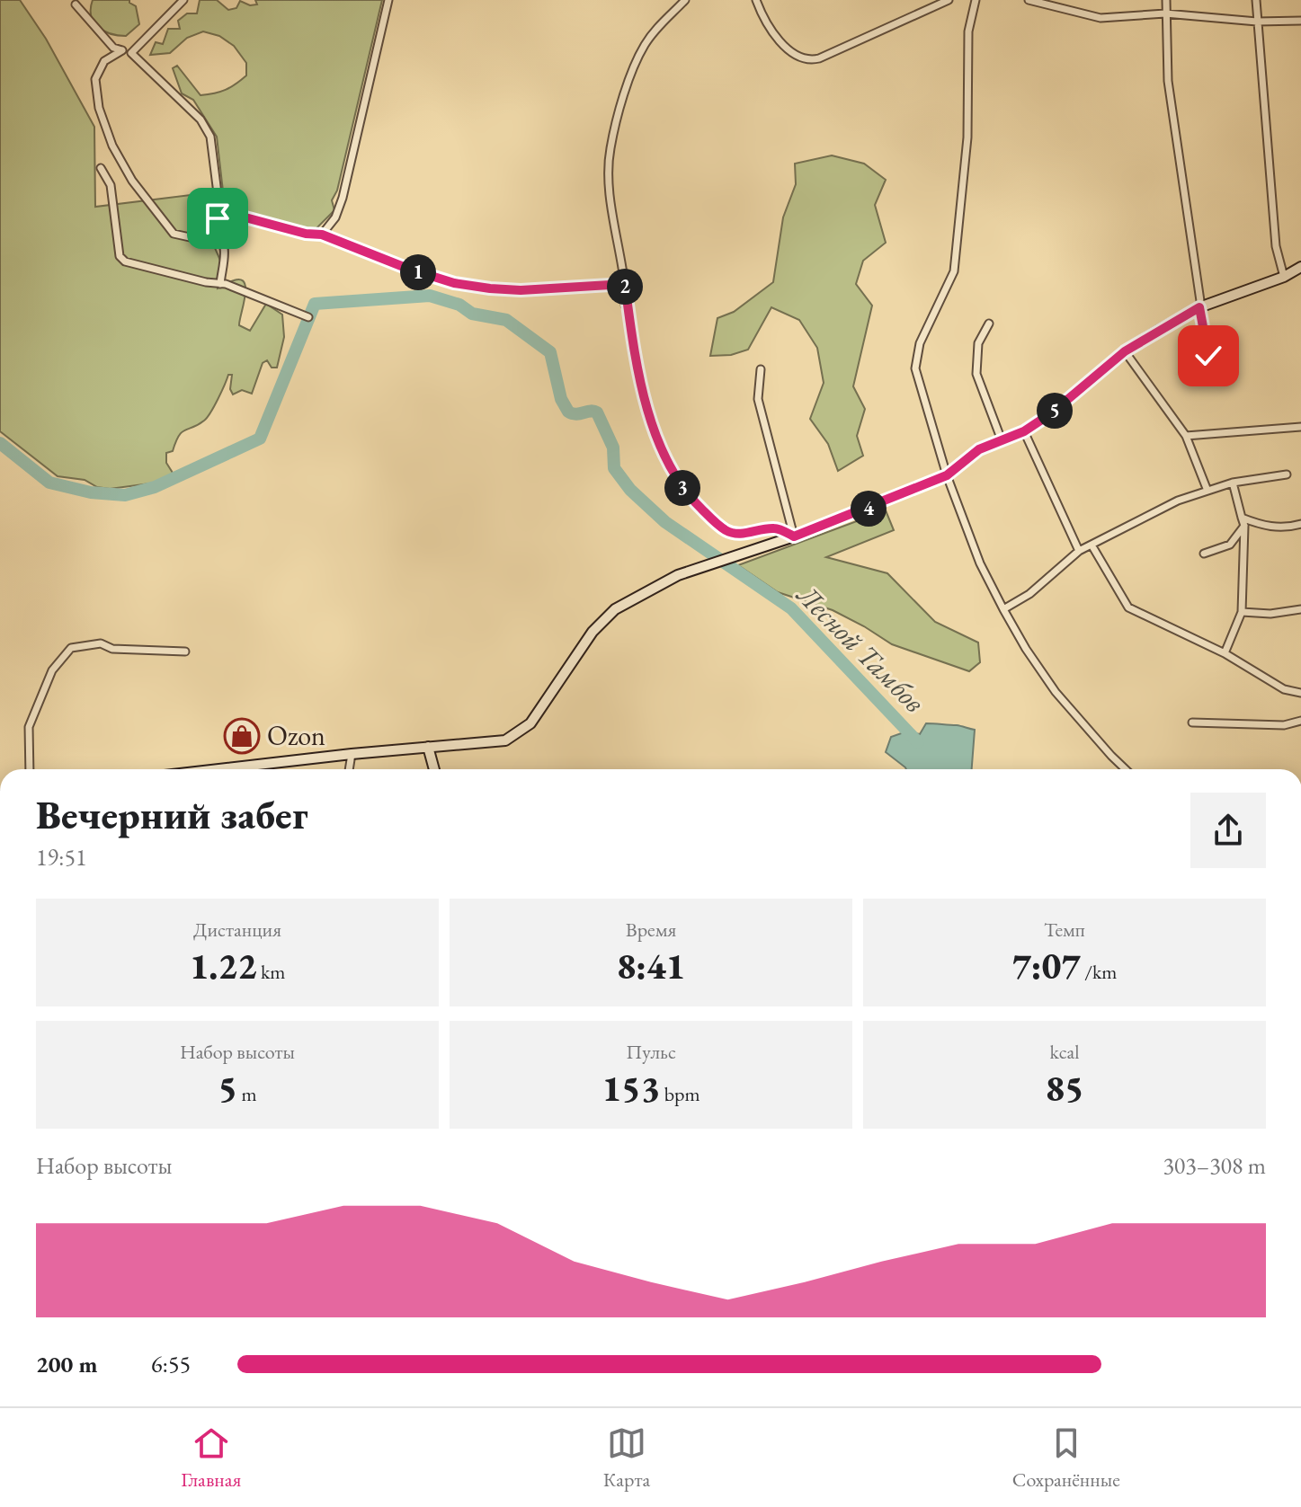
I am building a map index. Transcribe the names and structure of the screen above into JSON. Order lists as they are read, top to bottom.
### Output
{
  "water": ["Лесной Тамбов"],
  "places": {
    "shop": ["Ozon"]
  },
  "page": {
    "pins": [
      "1",
      "2",
      "5",
      "3",
      "4"
    ],
    "heading": ["Вечерний забег", "19:51"],
    "stats": [
      ["Дистанция", "1.22 km"],
      ["Время", "8:41"],
      ["Темп", "7:07 /km"],
      ["Набор высоты", "5 m"],
      ["Пульс", "153 bpm"],
      ["kcal", "85"]
    ],
    "chart": ["Набор высоты", "303–308 m"],
    "list": [
      {
        "name": "200 m",
        "note": "6:55"
      }
    ],
    "tabs": ["Главная", "Карта", "Сохранённые"]
  }
}
